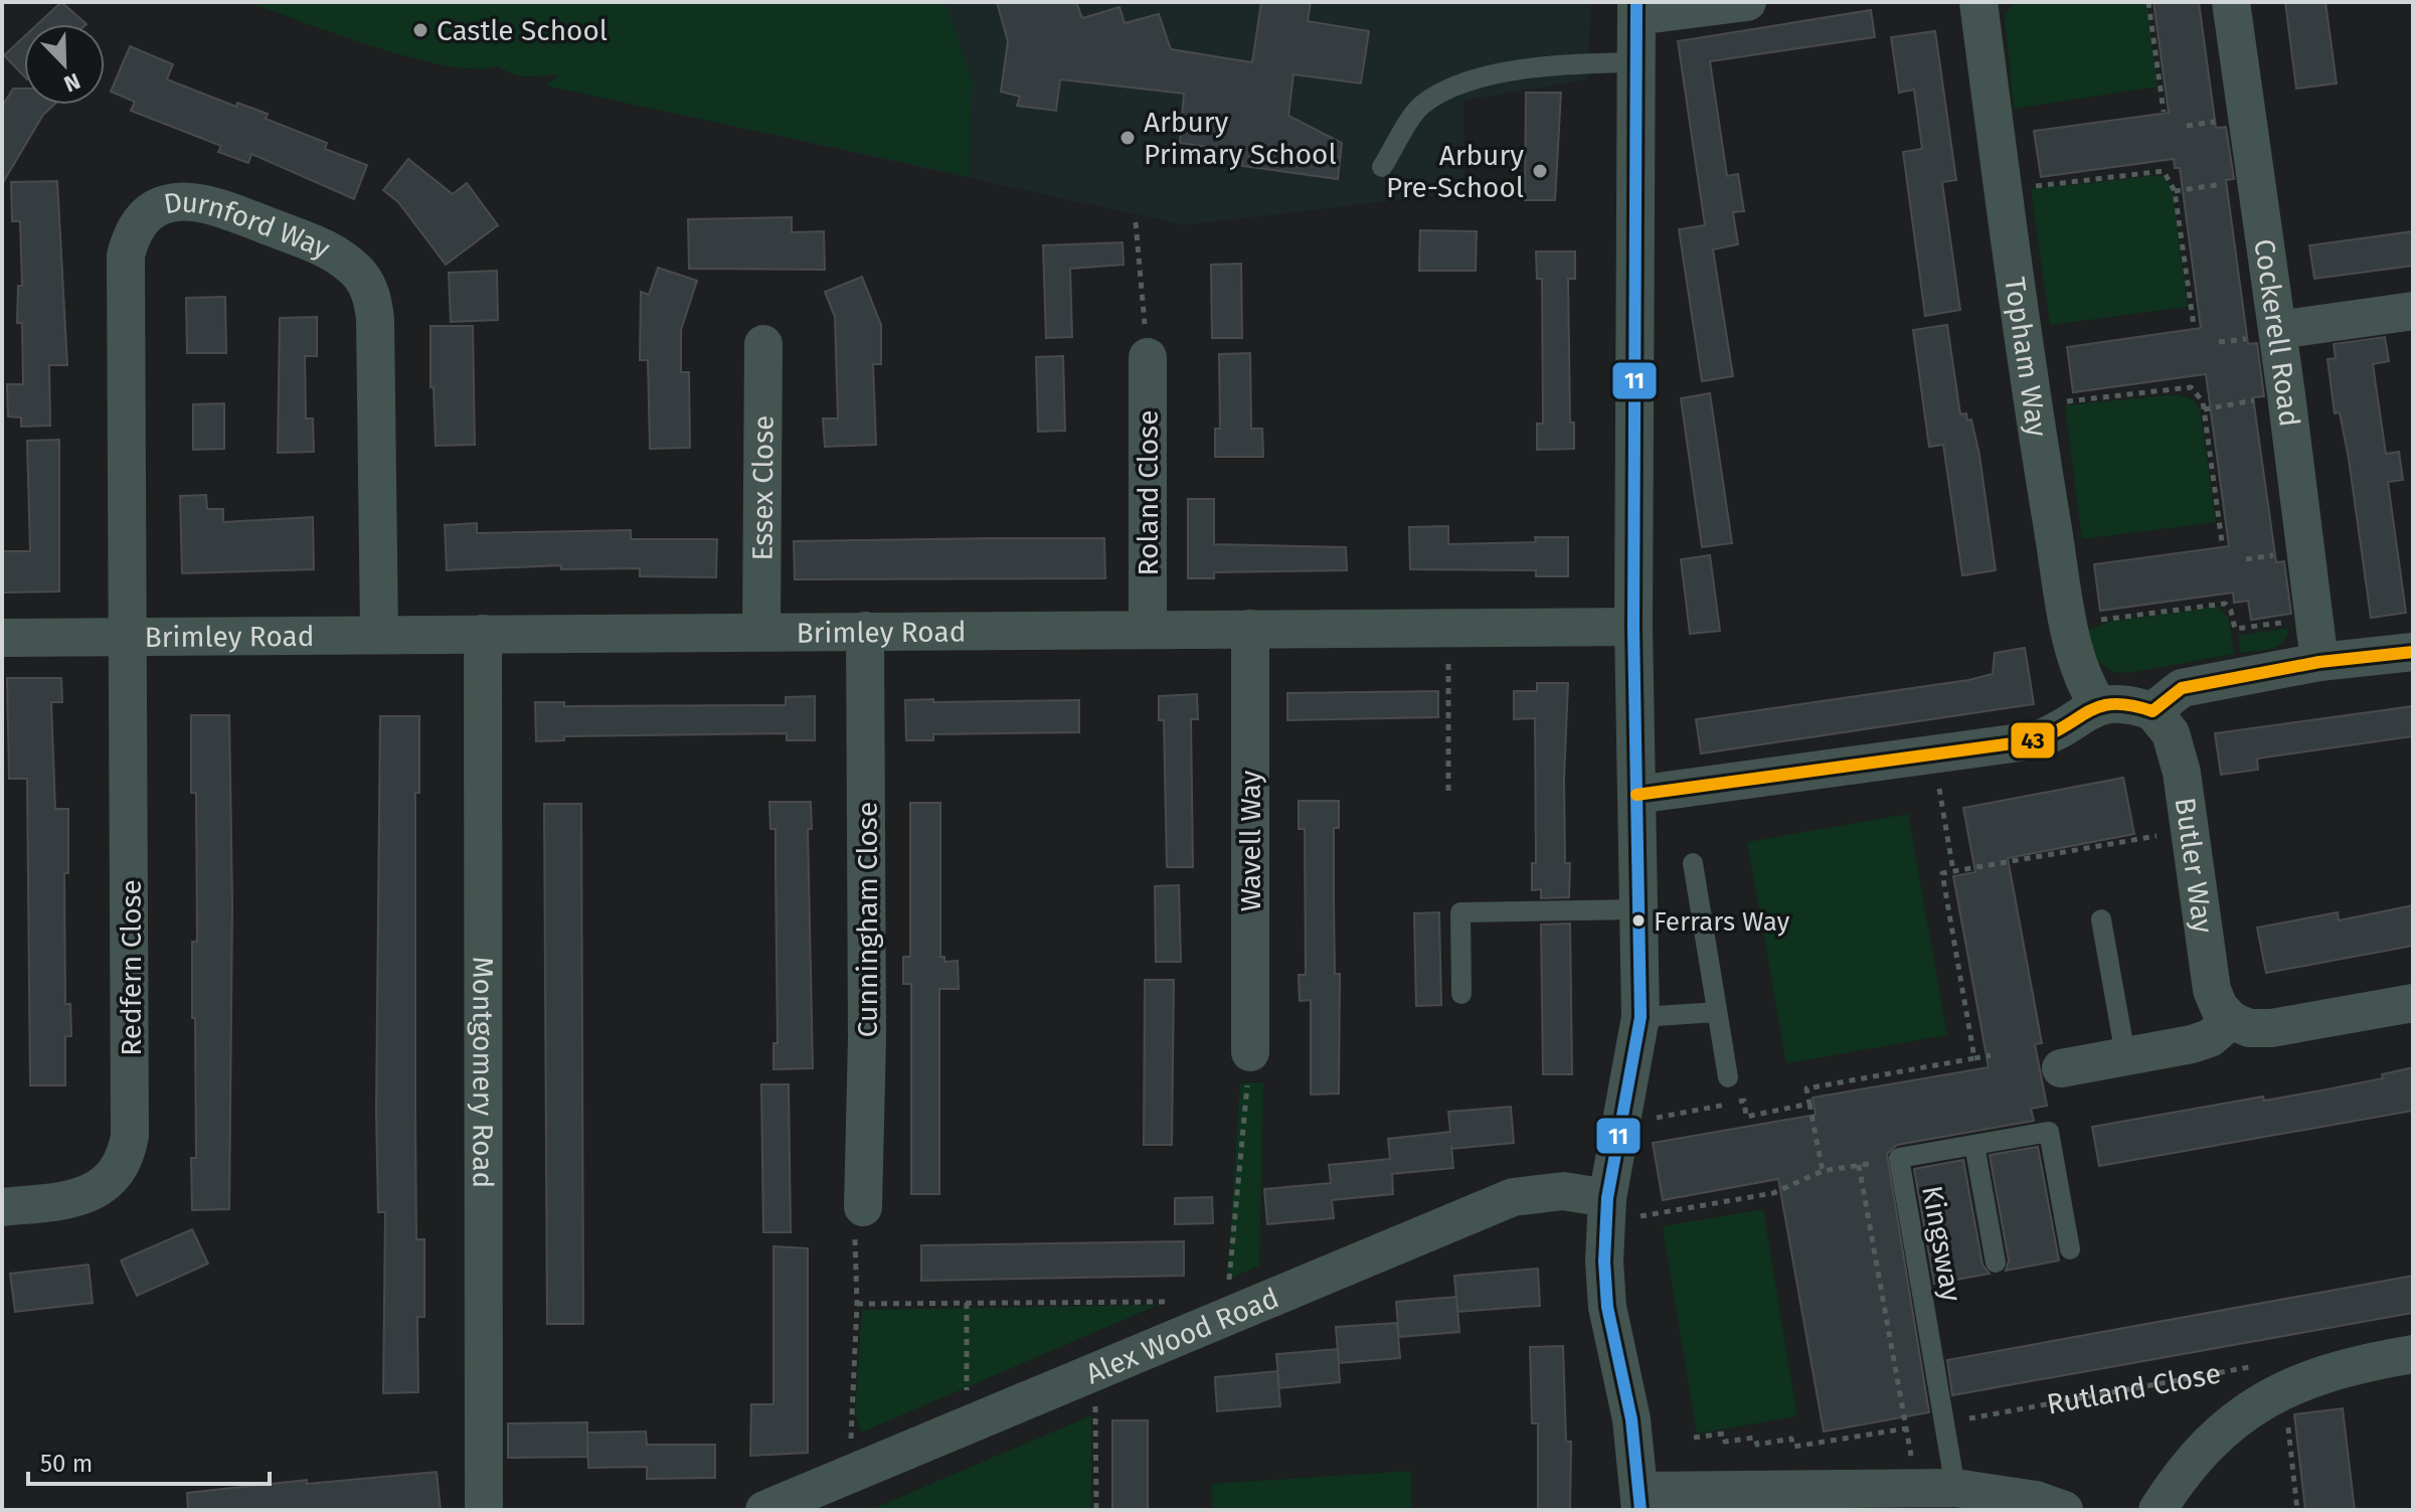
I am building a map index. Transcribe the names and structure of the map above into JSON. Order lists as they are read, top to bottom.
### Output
{
  "streets": {
    "street": [
      "Durnford Way",
      "Cockerell Road",
      "Topham Way",
      "Essex Close",
      "Roland Close",
      "Brimley Road",
      "Wavell Way",
      "Butler Way",
      "Cunningham Close",
      "Redfern Close",
      "Montgomery Road",
      "Alex Wood Road",
      "Rutland Close"
    ],
    "lane": ["Kingsway"]
  },
  "crossings": [
    ["Durnford Way", "Brimley Road"],
    ["Durnford Way", "Redfern Close"],
    ["Essex Close", "Brimley Road"],
    ["Roland Close", "Brimley Road"],
    ["Brimley Road", "Wavell Way"],
    ["Brimley Road", "Cunningham Close"],
    ["Brimley Road", "Redfern Close"],
    ["Brimley Road", "Montgomery Road"],
    ["Kingsway", "Rutland Close"]
  ],
  "places": [
    "Castle School",
    "Arbury Primary School",
    "Arbury Pre-School",
    "Ferrars Way"
  ],
  "lines": ["transit line 11", "transit line 43"],
  "scale_bar": "50 m",
  "north": "bottom right"
}
